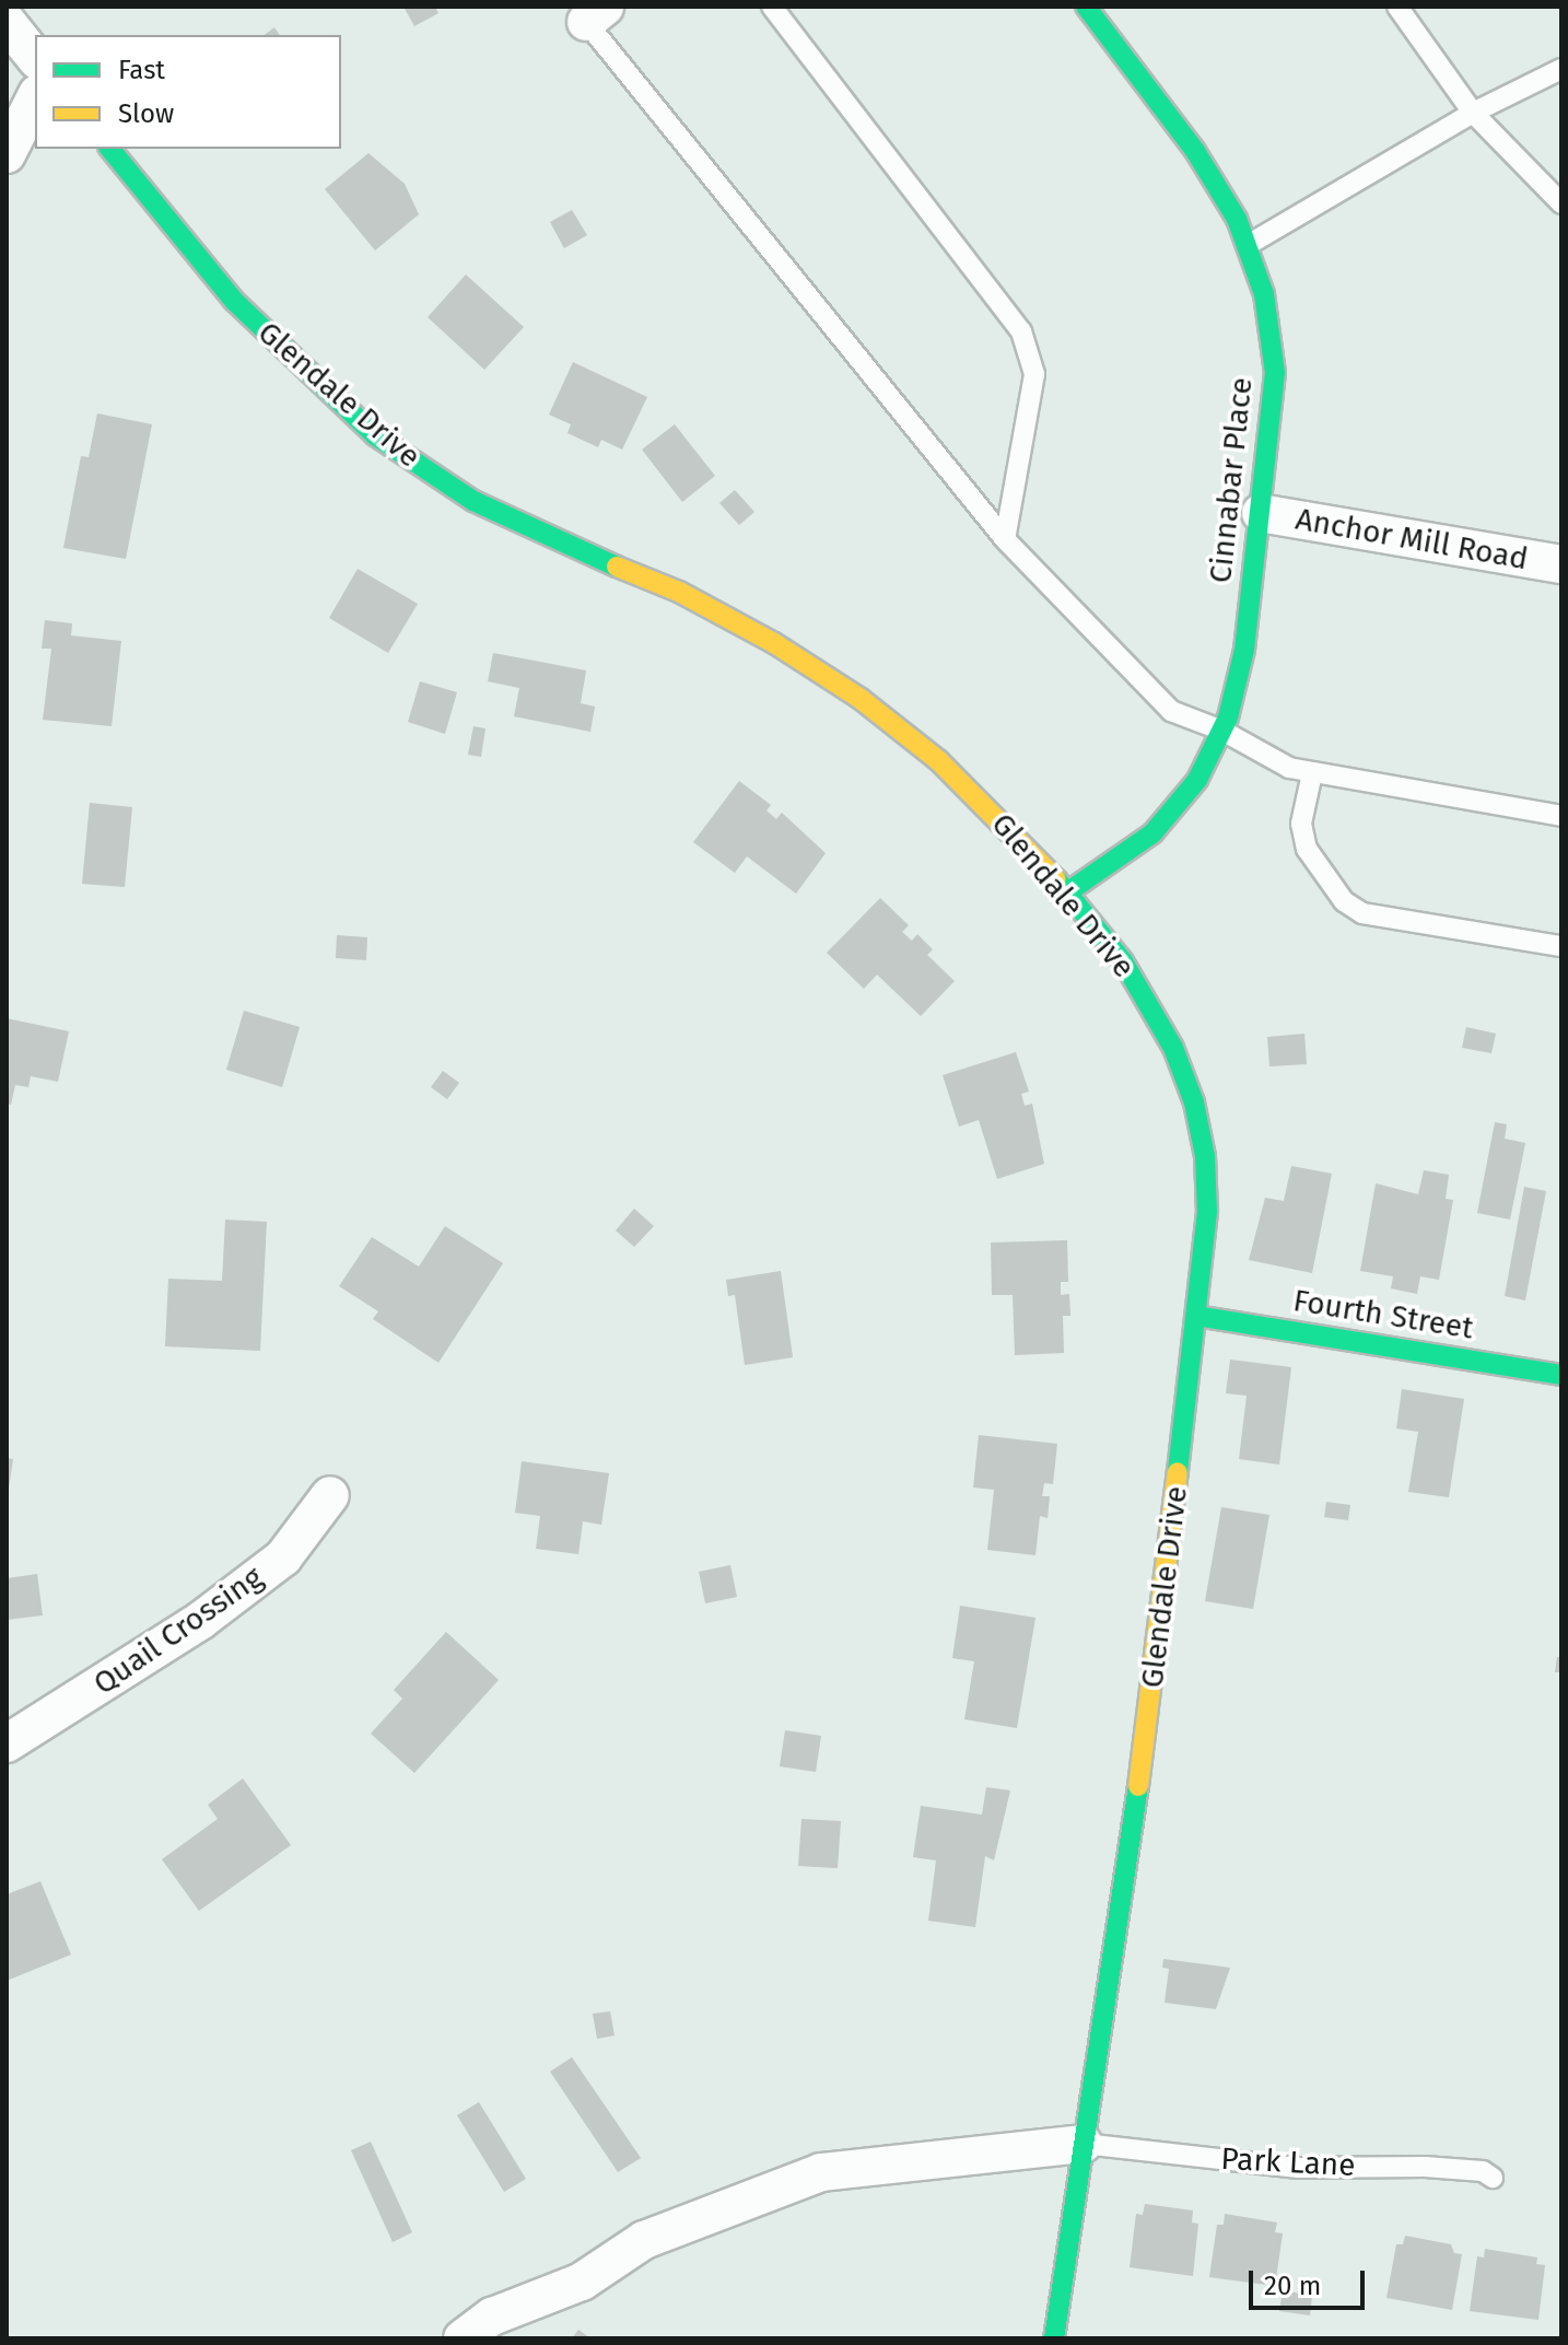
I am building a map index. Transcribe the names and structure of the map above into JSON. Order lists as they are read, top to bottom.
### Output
{
  "streets": {
    "street": [
      "Glendale Drive",
      "Cinnabar Place",
      "Anchor Mill Road",
      "Fourth Street",
      "Quail Crossing"
    ],
    "lane": ["Park Lane"]
  },
  "crossings": [
    ["Glendale Drive", "Cinnabar Place"],
    ["Glendale Drive", "Fourth Street"],
    ["Glendale Drive", "Park Lane"],
    ["Cinnabar Place", "Anchor Mill Road"]
  ],
  "legend": ["Fast", "Slow"],
  "scale_bar": "20 m"
}
